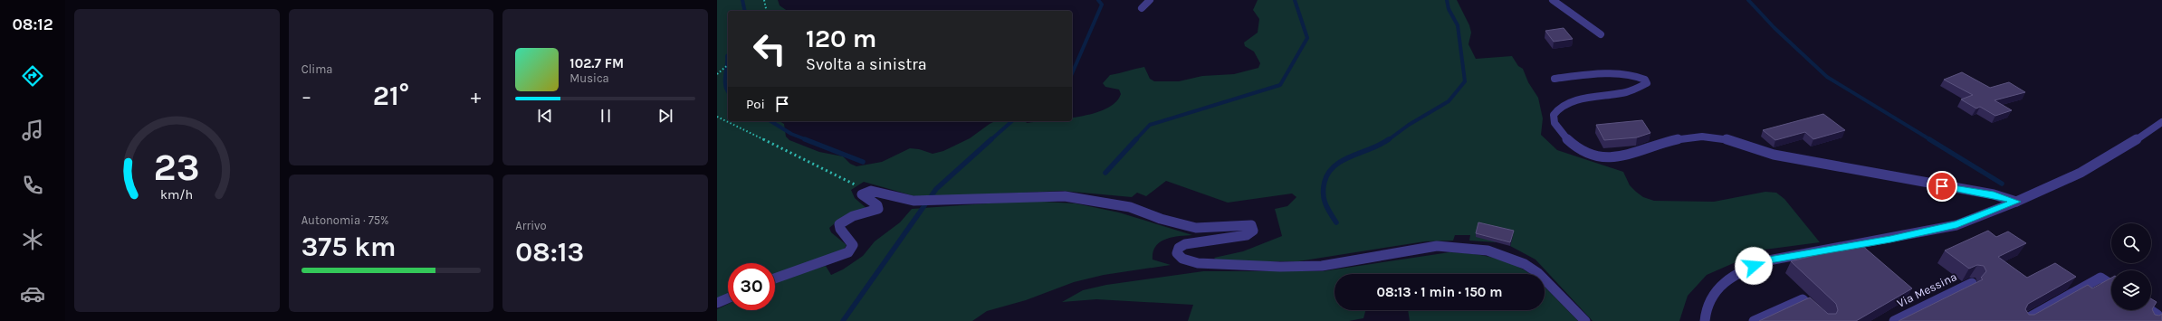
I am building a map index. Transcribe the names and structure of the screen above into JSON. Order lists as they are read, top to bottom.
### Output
{
  "streets": {
    "street": ["Via Messina"]
  },
  "page": {
    "tabs": "08:12",
    "tile": [
      "Clima",
      ["Autonomia · 75%", "375 km"],
      ["Arrivo", "08:13"]
    ],
    "turn": ["120 m", "Svolta a sinistra"],
    "song": ["102.7 FM", "Musica"],
    "heat": ["−", "21°", "+"],
    "then": "Poi",
    "limit": "30",
    "trip": "08:13 · 1 min · 150 m",
    "gauge": ["23", "km/h"]
  }
}
